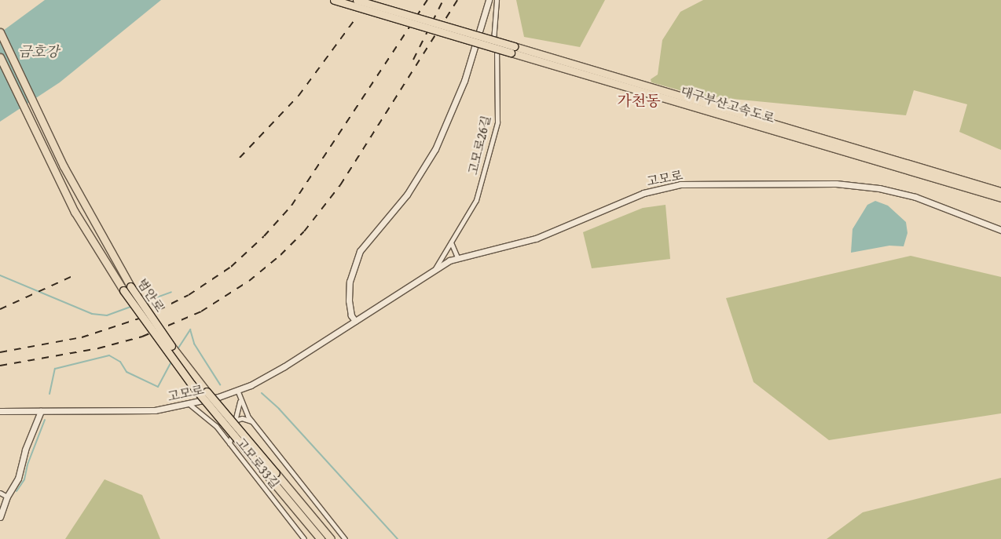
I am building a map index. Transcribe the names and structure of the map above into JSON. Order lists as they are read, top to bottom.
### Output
{
  "streets": {
    "highway": ["대구부산고속도로", "범안로"],
    "main road": ["고모로"],
    "street": ["고모로26길", "고모로33길"]
  },
  "crossings": [
    ["고모로26길", "고모로"],
    ["고모로", "고모로33길"]
  ],
  "districts": ["가천동"],
  "water": ["금호강"]
}
